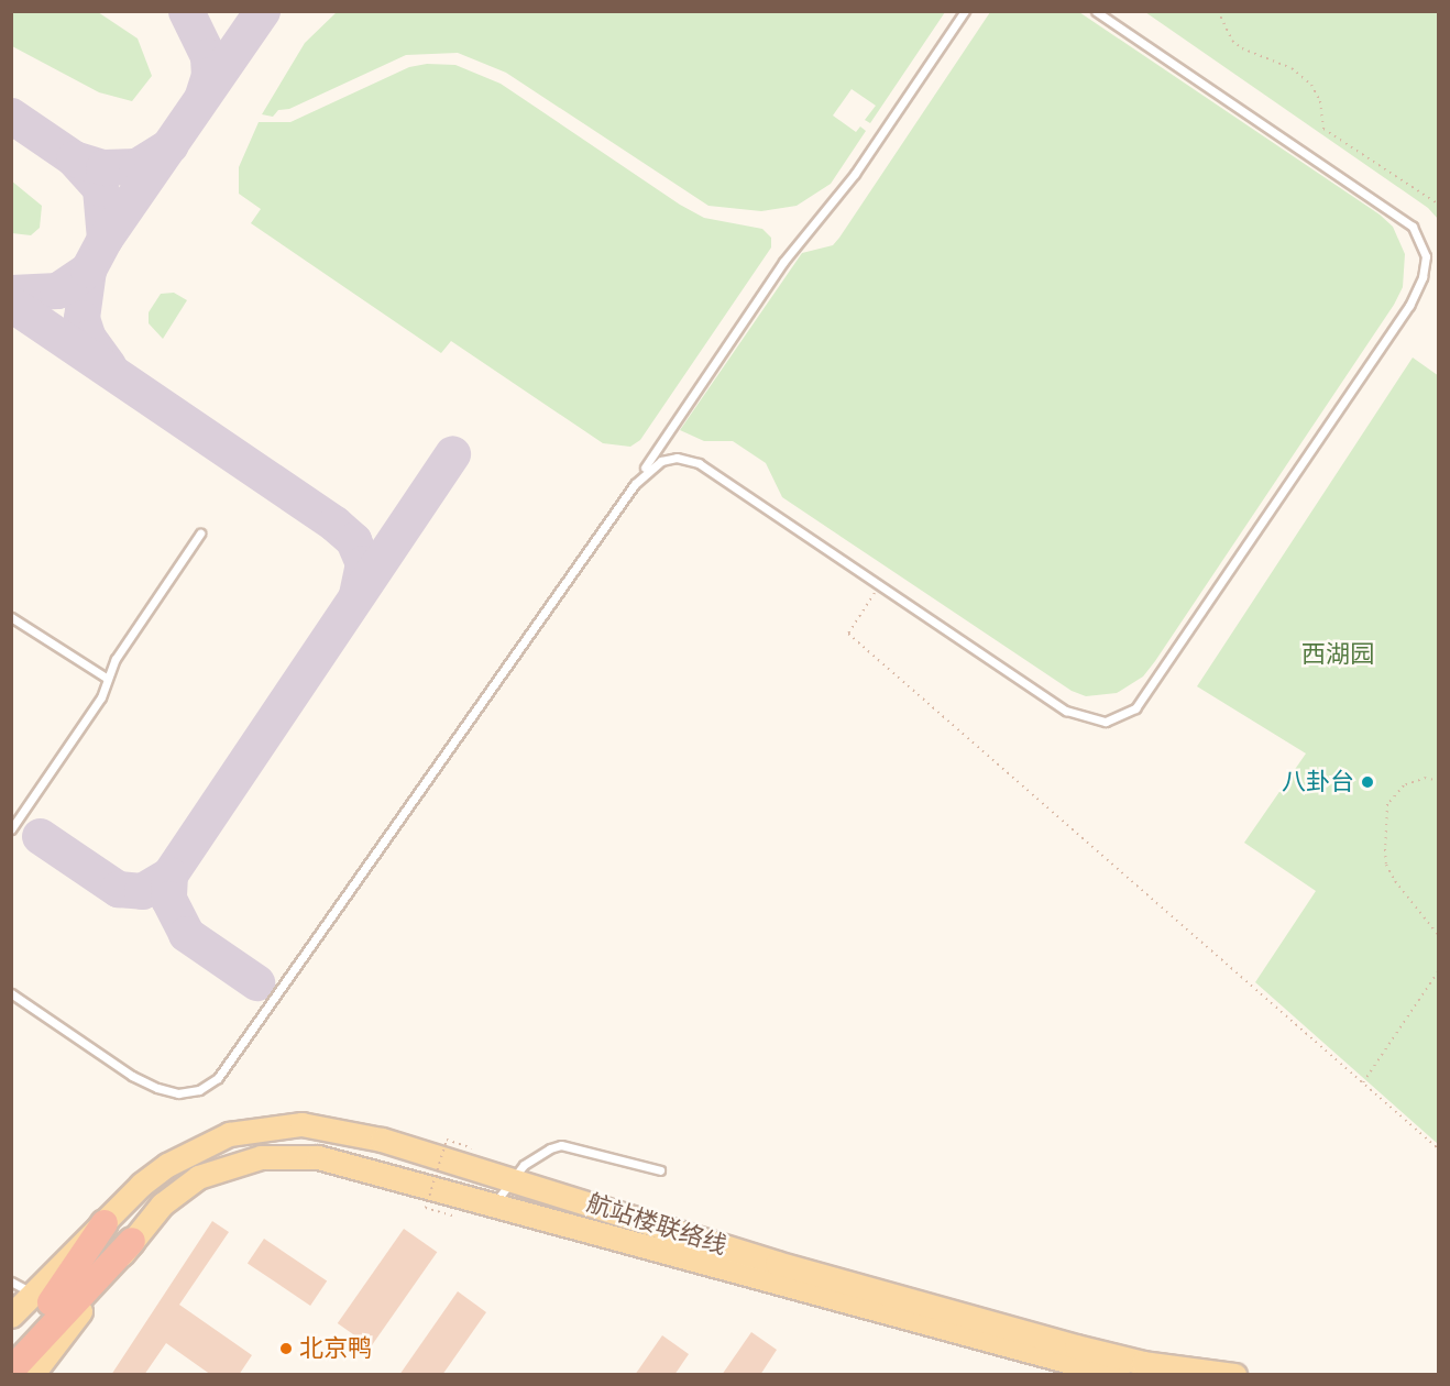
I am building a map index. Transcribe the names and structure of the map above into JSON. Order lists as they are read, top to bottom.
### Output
{
  "streets": {
    "main road": ["航站楼联络线"]
  },
  "parks": ["西湖园"],
  "places": ["八卦台", "北京鸭"]
}
